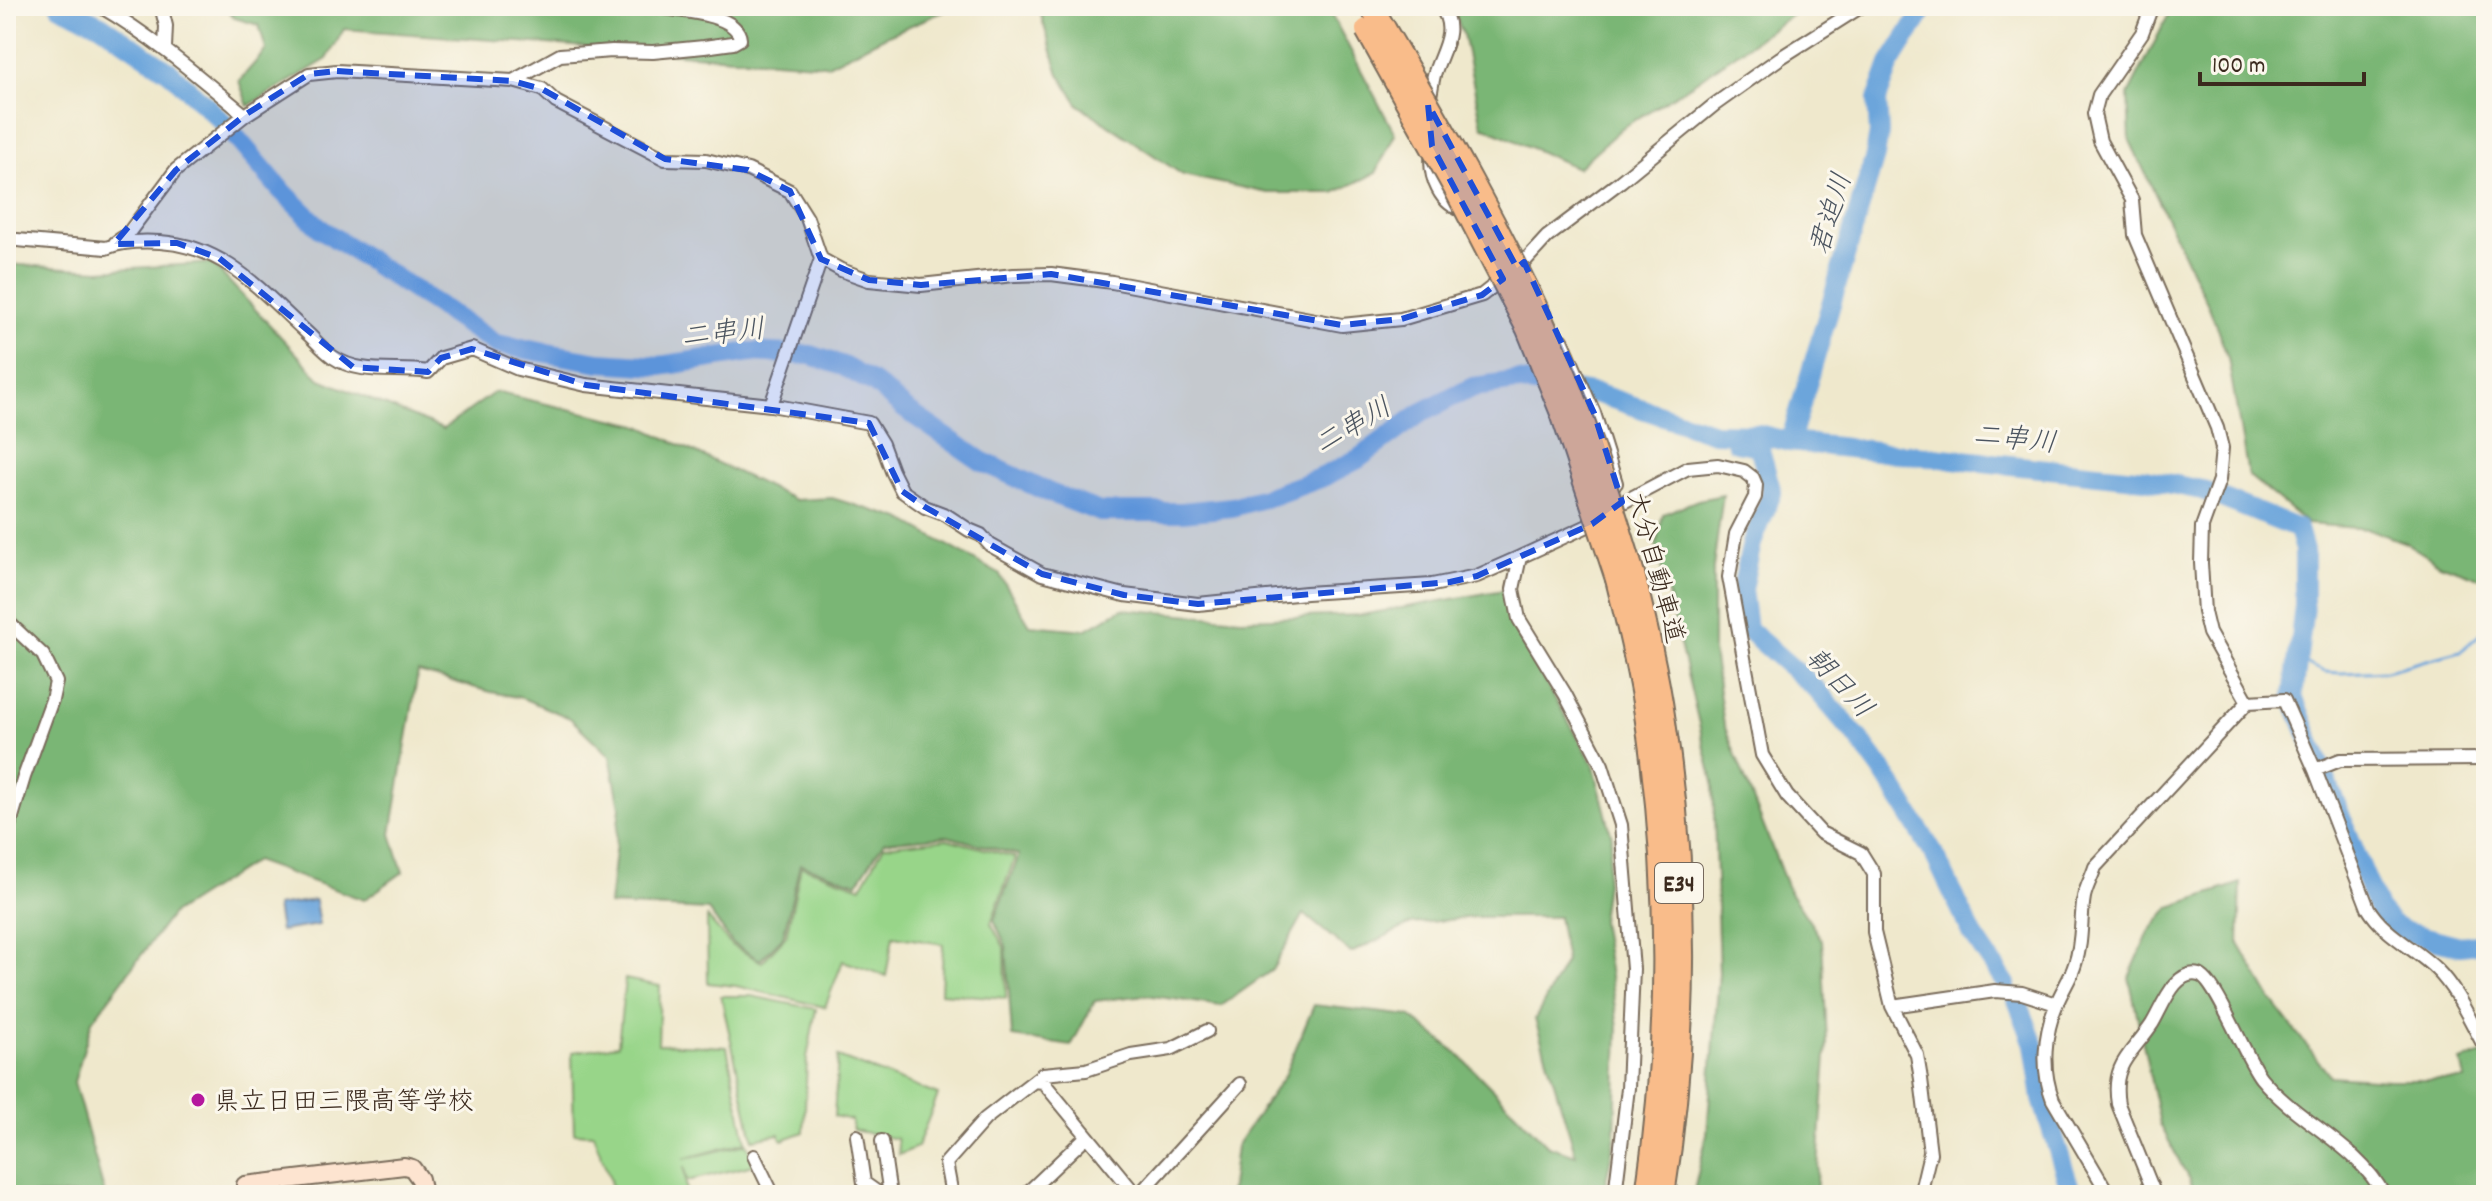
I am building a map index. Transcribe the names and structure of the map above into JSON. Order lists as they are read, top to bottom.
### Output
{
  "streets": {
    "highway": ["大分自動車道", "E34"]
  },
  "water": ["君迫川", "二串川", "朝日川"],
  "places": ["県立日田三隈高等学校"],
  "scale_bar": "100 m"
}
